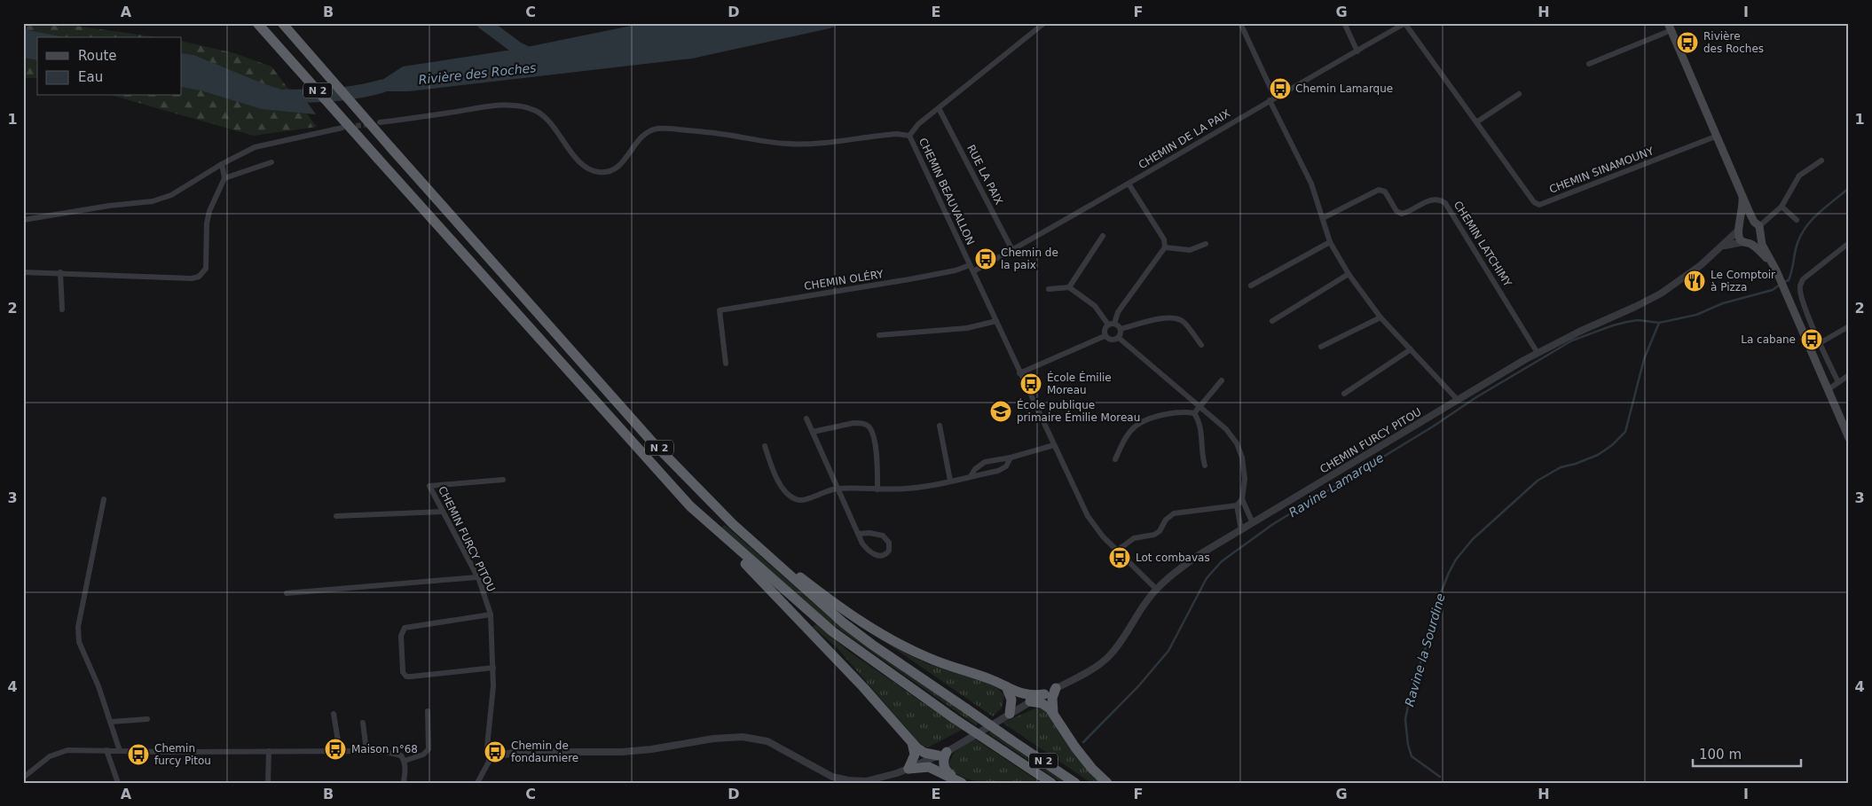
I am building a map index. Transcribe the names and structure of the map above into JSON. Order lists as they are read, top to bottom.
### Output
{
  "streets": {
    "highway": ["N 2"],
    "street": [
      "CHEMIN DE LA PAIX",
      "CHEMIN SINAMOUNY",
      "RUE LA PAIX",
      "CHEMIN BEAUVALLON",
      "CHEMIN LATCHIMY",
      "CHEMIN OLÉRY",
      "CHEMIN FURCY PITOU"
    ]
  },
  "crossings": [
    ["CHEMIN DE LA PAIX", "CHEMIN SINAMOUNY"],
    ["CHEMIN DE LA PAIX", "RUE LA PAIX"],
    ["CHEMIN DE LA PAIX", "CHEMIN BEAUVALLON"],
    ["RUE LA PAIX", "CHEMIN BEAUVALLON"],
    ["CHEMIN BEAUVALLON", "CHEMIN OLÉRY"],
    ["CHEMIN BEAUVALLON", "CHEMIN FURCY PITOU"],
    ["CHEMIN LATCHIMY", "CHEMIN FURCY PITOU"]
  ],
  "water": ["Rivière des Roches", "Ravine Lamarque", "Ravine la Sourdine"],
  "places": {
    "bus stop": [
      "Rivière des Roches",
      "Chemin Lamarque",
      "Chemin de la paix",
      "La cabane",
      "École Émilie Moreau",
      "Lot combavas",
      "Maison n°68",
      "Chemin de fondaumiere",
      "Chemin furcy Pitou"
    ],
    "restaurant": ["Le Comptoir à Pizza"],
    "school or university": ["École publique primaire Émilie Moreau"]
  },
  "legend": ["Route", "Eau"],
  "scale_bar": "100 m",
  "grid": {
    "columns": [
      "A",
      "B",
      "C",
      "D",
      "E",
      "F",
      "G",
      "H",
      "I"
    ],
    "rows": [
      "1",
      "2",
      "3",
      "4"
    ]
  }
}
